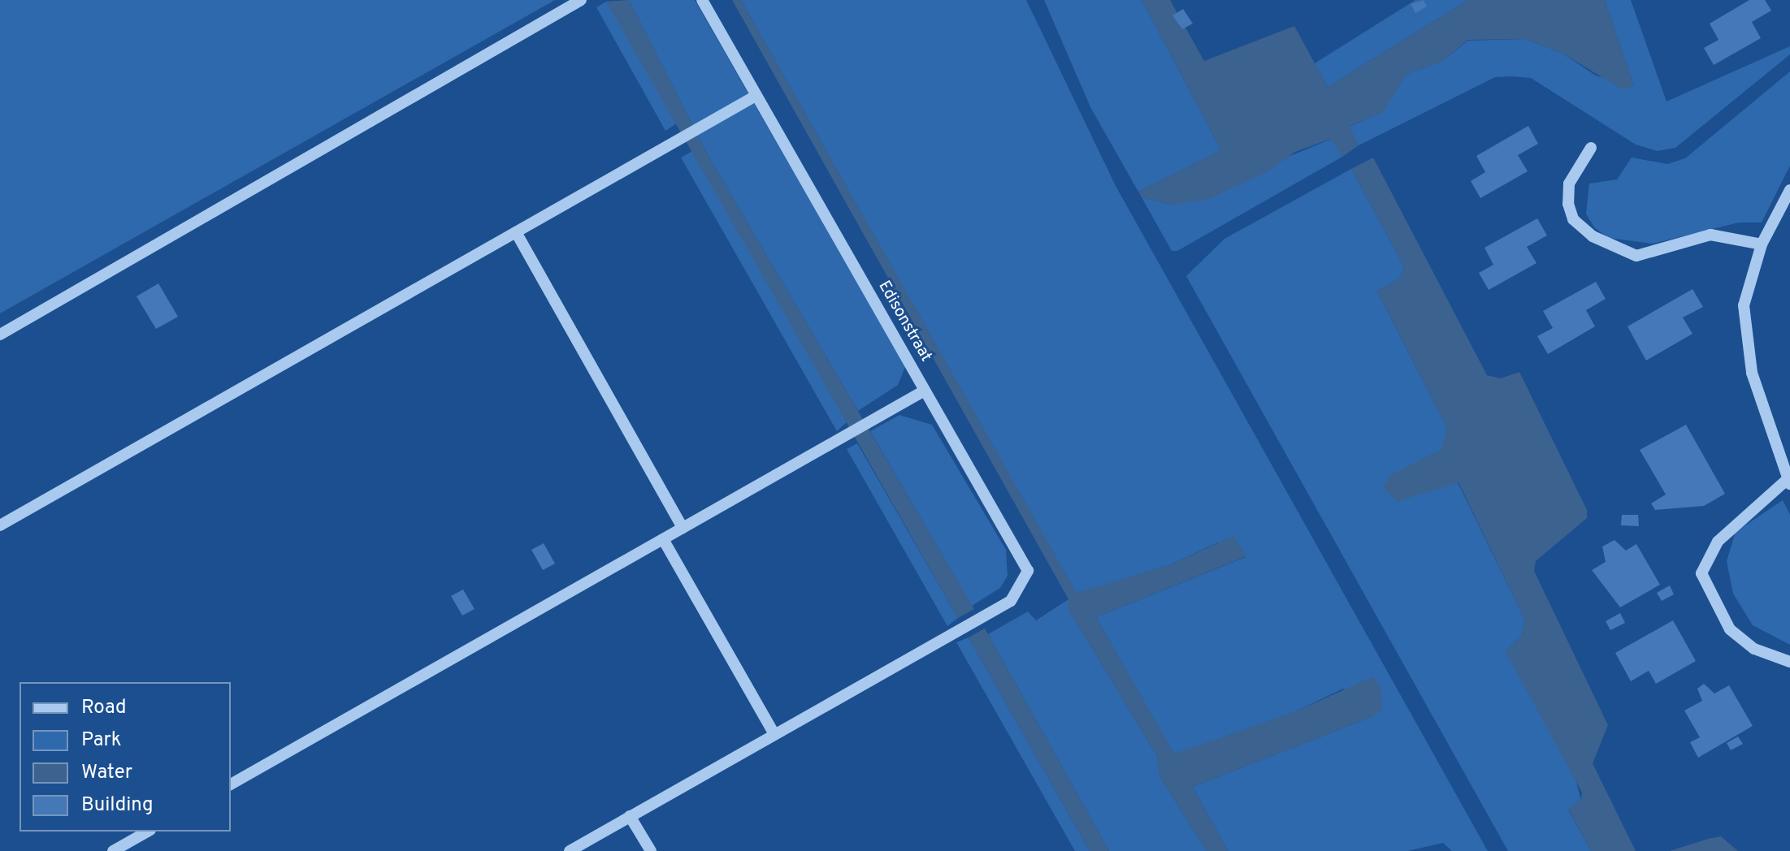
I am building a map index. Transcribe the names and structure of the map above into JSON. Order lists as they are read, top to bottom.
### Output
{
  "streets": {
    "street": ["Edisonstraat"]
  },
  "legend": [
    "Road",
    "Park",
    "Water",
    "Building"
  ]
}
